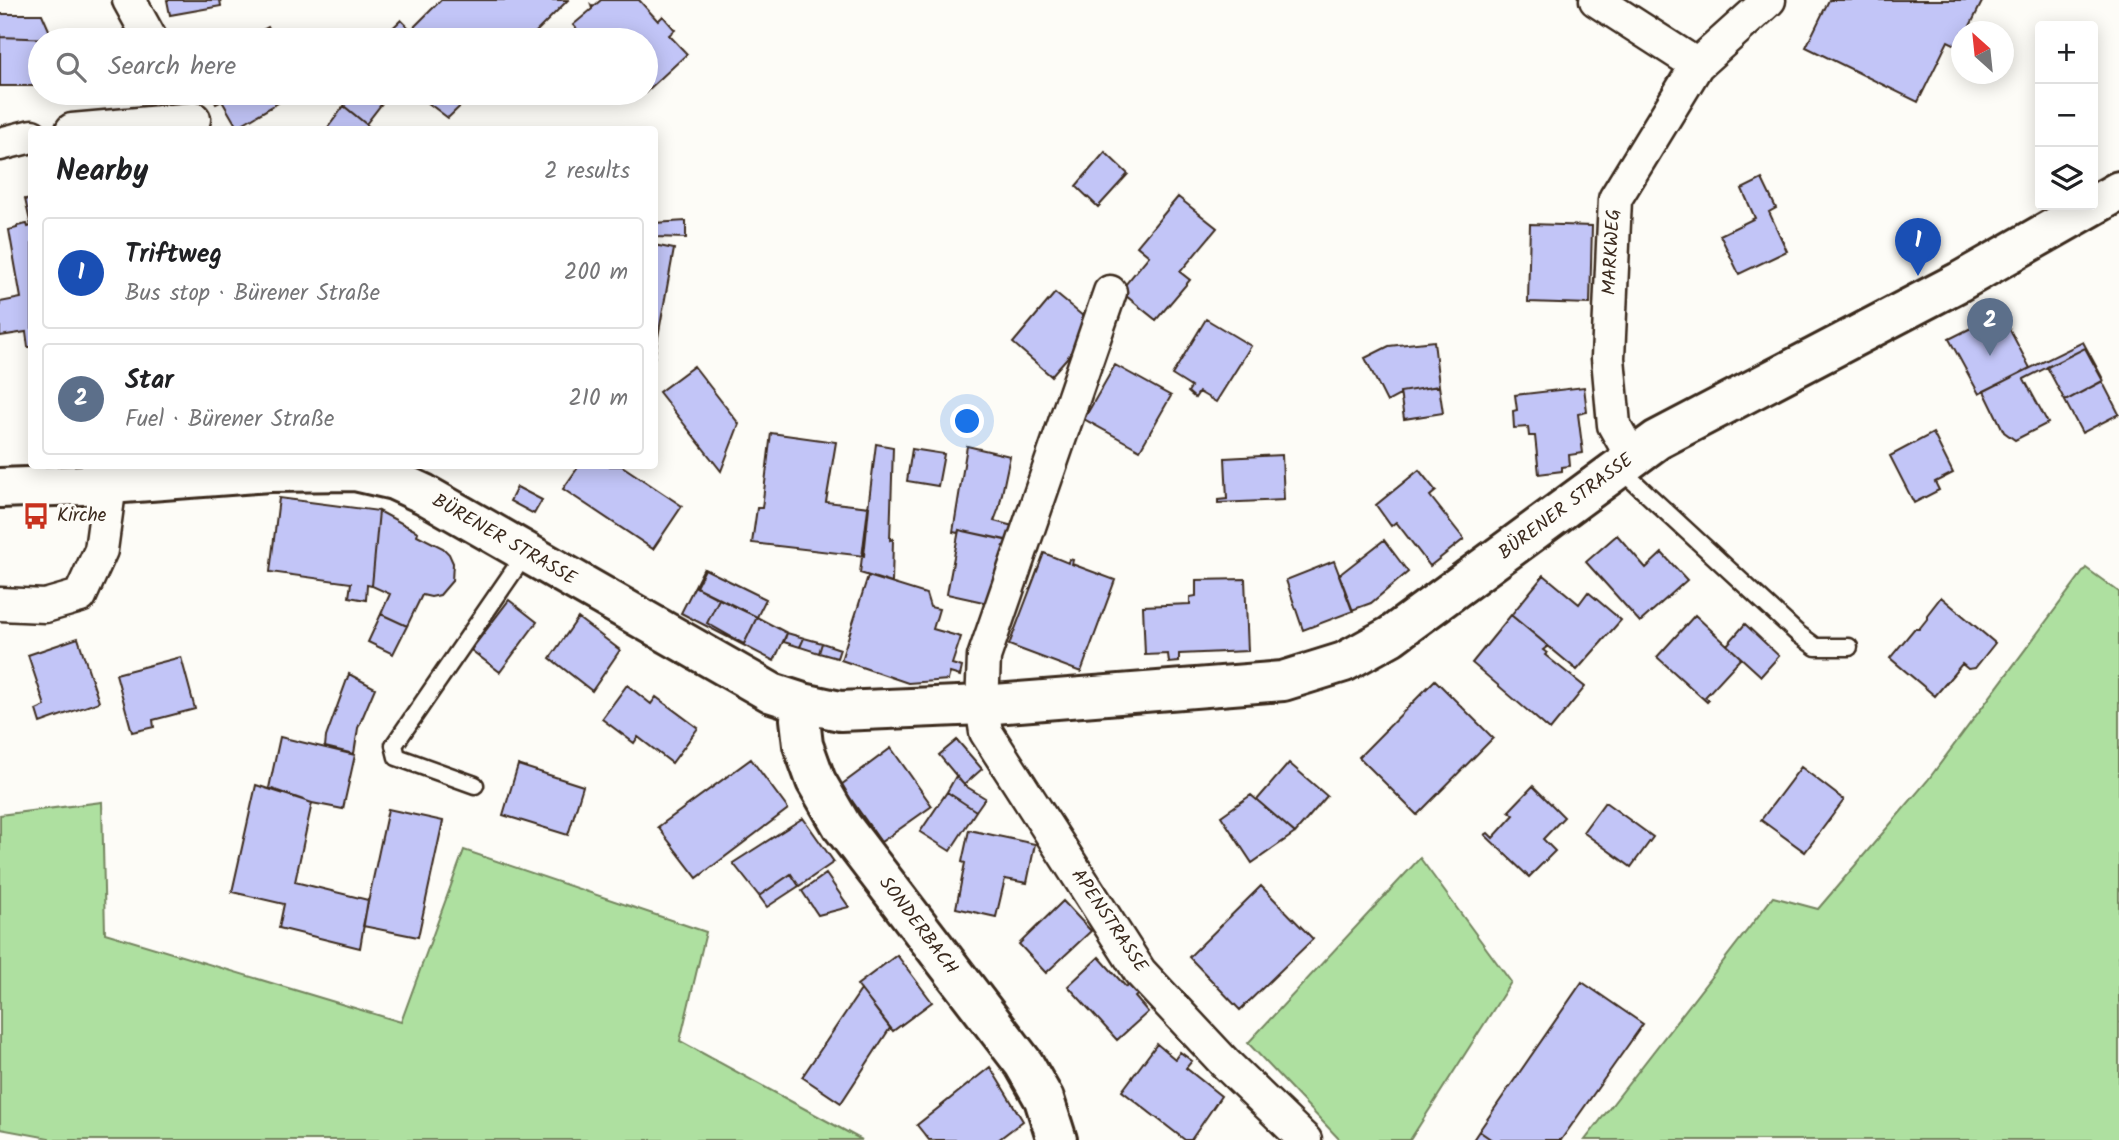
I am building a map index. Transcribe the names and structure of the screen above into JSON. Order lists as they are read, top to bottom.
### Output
{
  "streets": {
    "street": [
      "MARKWEG",
      "BÜRENER STRASSE",
      "APENSTRASSE",
      "SONDERBACH"
    ]
  },
  "crossings": [
    ["MARKWEG", "BÜRENER STRASSE"],
    ["BÜRENER STRASSE", "APENSTRASSE"],
    ["BÜRENER STRASSE", "SONDERBACH"]
  ],
  "places": {
    "bus stop": ["Kirche"]
  },
  "north": "top left",
  "page": {
    "map_buttons": ["+", "−"],
    "search": "Search here",
    "heading": ["Nearby", "2 results"],
    "list": [
      {
        "mark": "1",
        "name": "Triftweg",
        "note": "Bus stop · Bürener Straße",
        "value": "200 m"
      },
      {
        "mark": "2",
        "name": "Star",
        "note": "Fuel · Bürener Straße",
        "value": "210 m"
      }
    ],
    "pins": ["1", "2"]
  }
}
